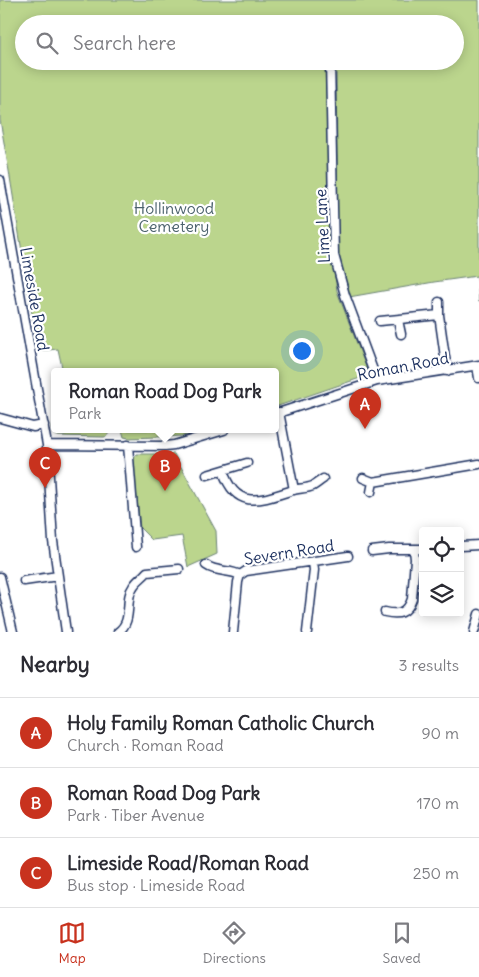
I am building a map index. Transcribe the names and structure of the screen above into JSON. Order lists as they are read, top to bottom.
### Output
{
  "streets": {
    "street": [
      "Lime Lane",
      "Limeside Road",
      "Roman Road",
      "Severn Road"
    ]
  },
  "crossings": [
    ["Lime Lane", "Roman Road"]
  ],
  "parks": ["Hollinwood Cemetery"],
  "page": {
    "search": "Search here",
    "popup": ["Roman Road Dog Park", "Park"],
    "pins": ["A", "C", "B"],
    "heading": ["Nearby", "3 results"],
    "list": [
      {
        "mark": "A",
        "name": "Holy Family Roman Catholic Church",
        "note": "Church · Roman Road",
        "value": "90 m"
      },
      {
        "mark": "B",
        "name": "Roman Road Dog Park",
        "note": "Park · Tiber Avenue",
        "value": "170 m"
      },
      {
        "mark": "C",
        "name": "Limeside Road/Roman Road",
        "note": "Bus stop · Limeside Road",
        "value": "250 m"
      }
    ],
    "nav": ["Map", "Directions", "Saved"]
  }
}
